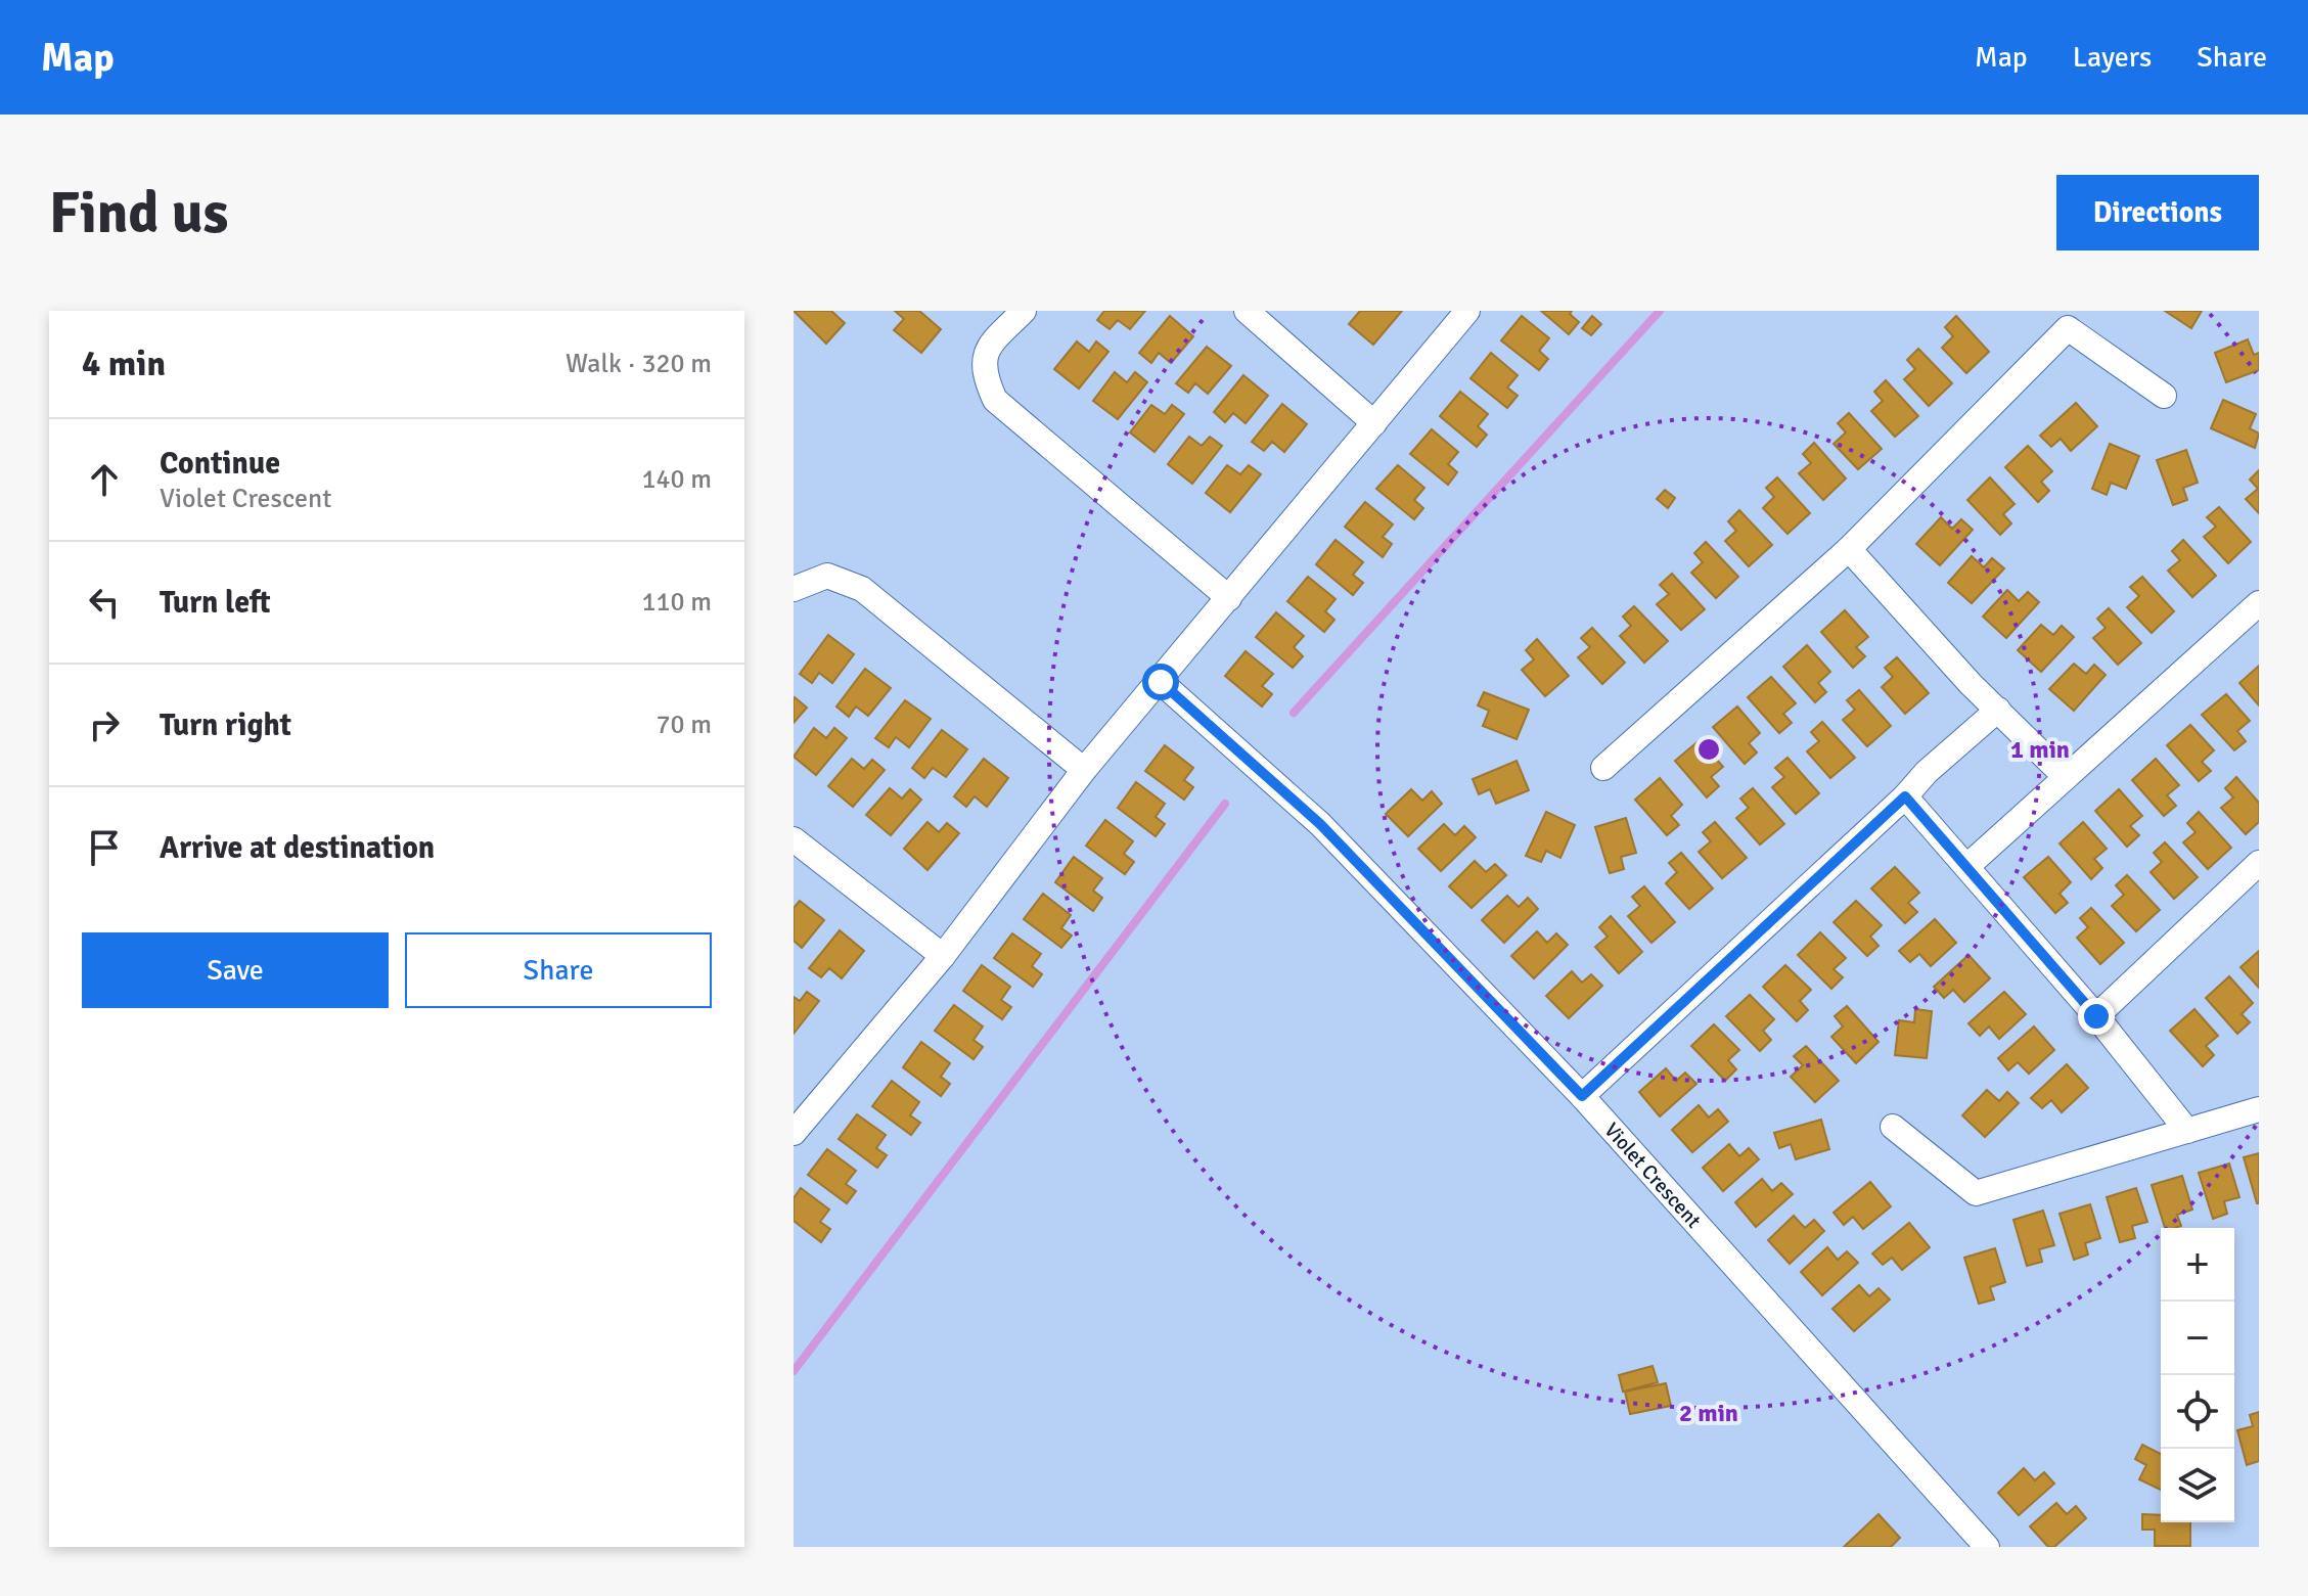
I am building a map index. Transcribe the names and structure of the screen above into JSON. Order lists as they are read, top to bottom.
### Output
{
  "streets": {
    "street": ["Violet Crescent"]
  },
  "page": {
    "header": "Map",
    "nav": ["Map", "Layers", "Share"],
    "buttons": [
      "Directions",
      ["Save", "Share"]
    ],
    "title": "Find us",
    "heading": ["4 min", "Walk · 320 m"],
    "list": [
      ["Continue", "Violet Crescent", "140 m"],
      ["Turn left", "110 m"],
      ["Turn right", "70 m"],
      "Arrive at destination"
    ],
    "map_buttons": ["+", "−"]
  },
  "rings": ["1 min", "2 min"]
}
